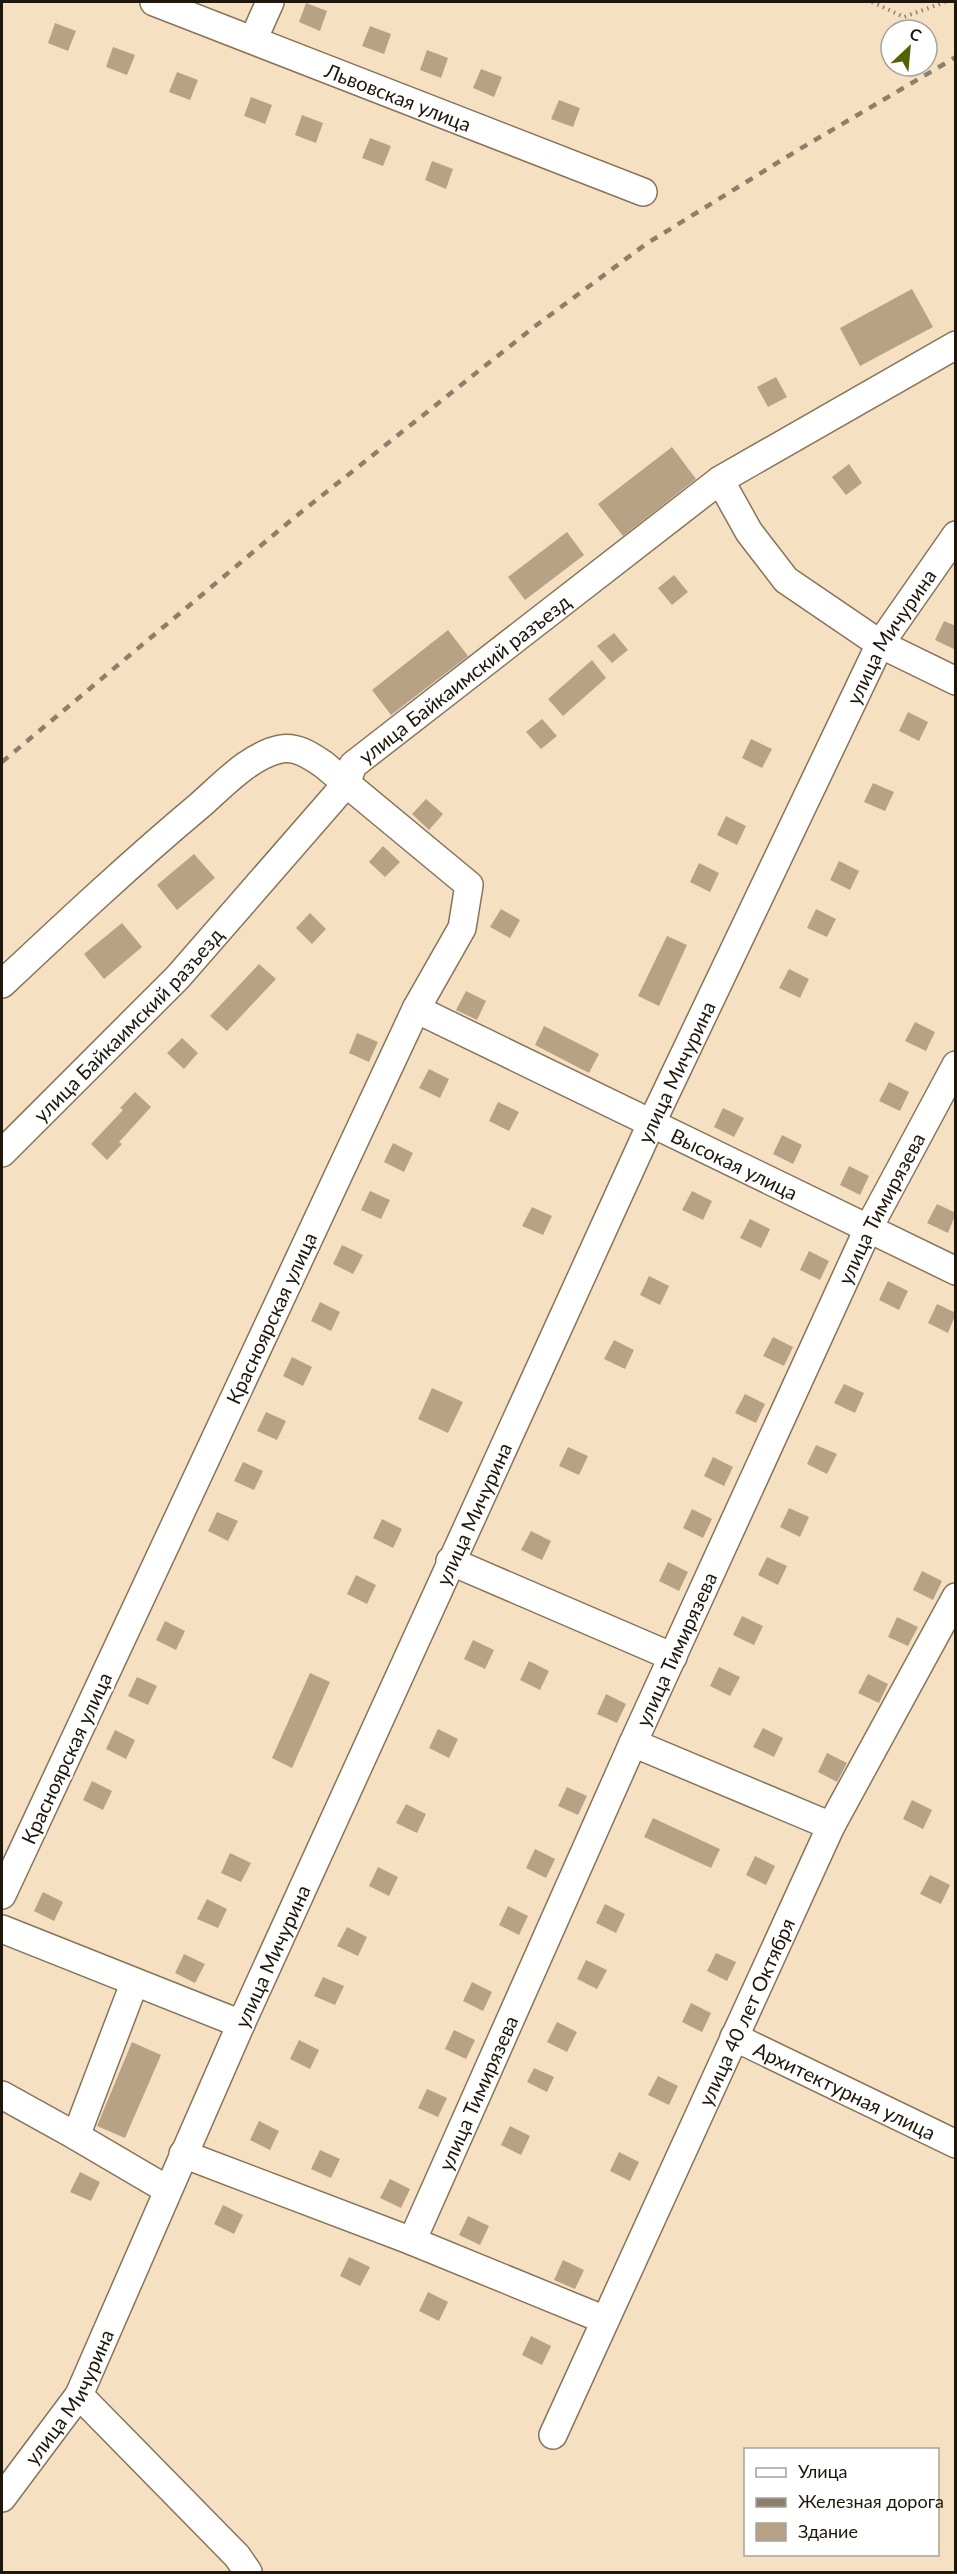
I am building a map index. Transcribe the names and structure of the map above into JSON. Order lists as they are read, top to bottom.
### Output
{
  "streets": {
    "street": [
      "Львовская улица",
      "улица Мичурина",
      "улица Байкаимский разъезд",
      "Высокая улица",
      "улица Тимирязева",
      "Красноярская улица",
      "улица 40 лет Октября",
      "Архитектурная улица"
    ]
  },
  "crossings": [
    ["улица Мичурина", "Высокая улица"],
    ["улица Байкаимский разъезд", "Красноярская улица"],
    ["Высокая улица", "улица Тимирязева"],
    ["Высокая улица", "Красноярская улица"],
    ["улица 40 лет Октября", "Архитектурная улица"]
  ],
  "legend": ["Улица", "Железная дорога", "Здание"],
  "north": "top right"
}
